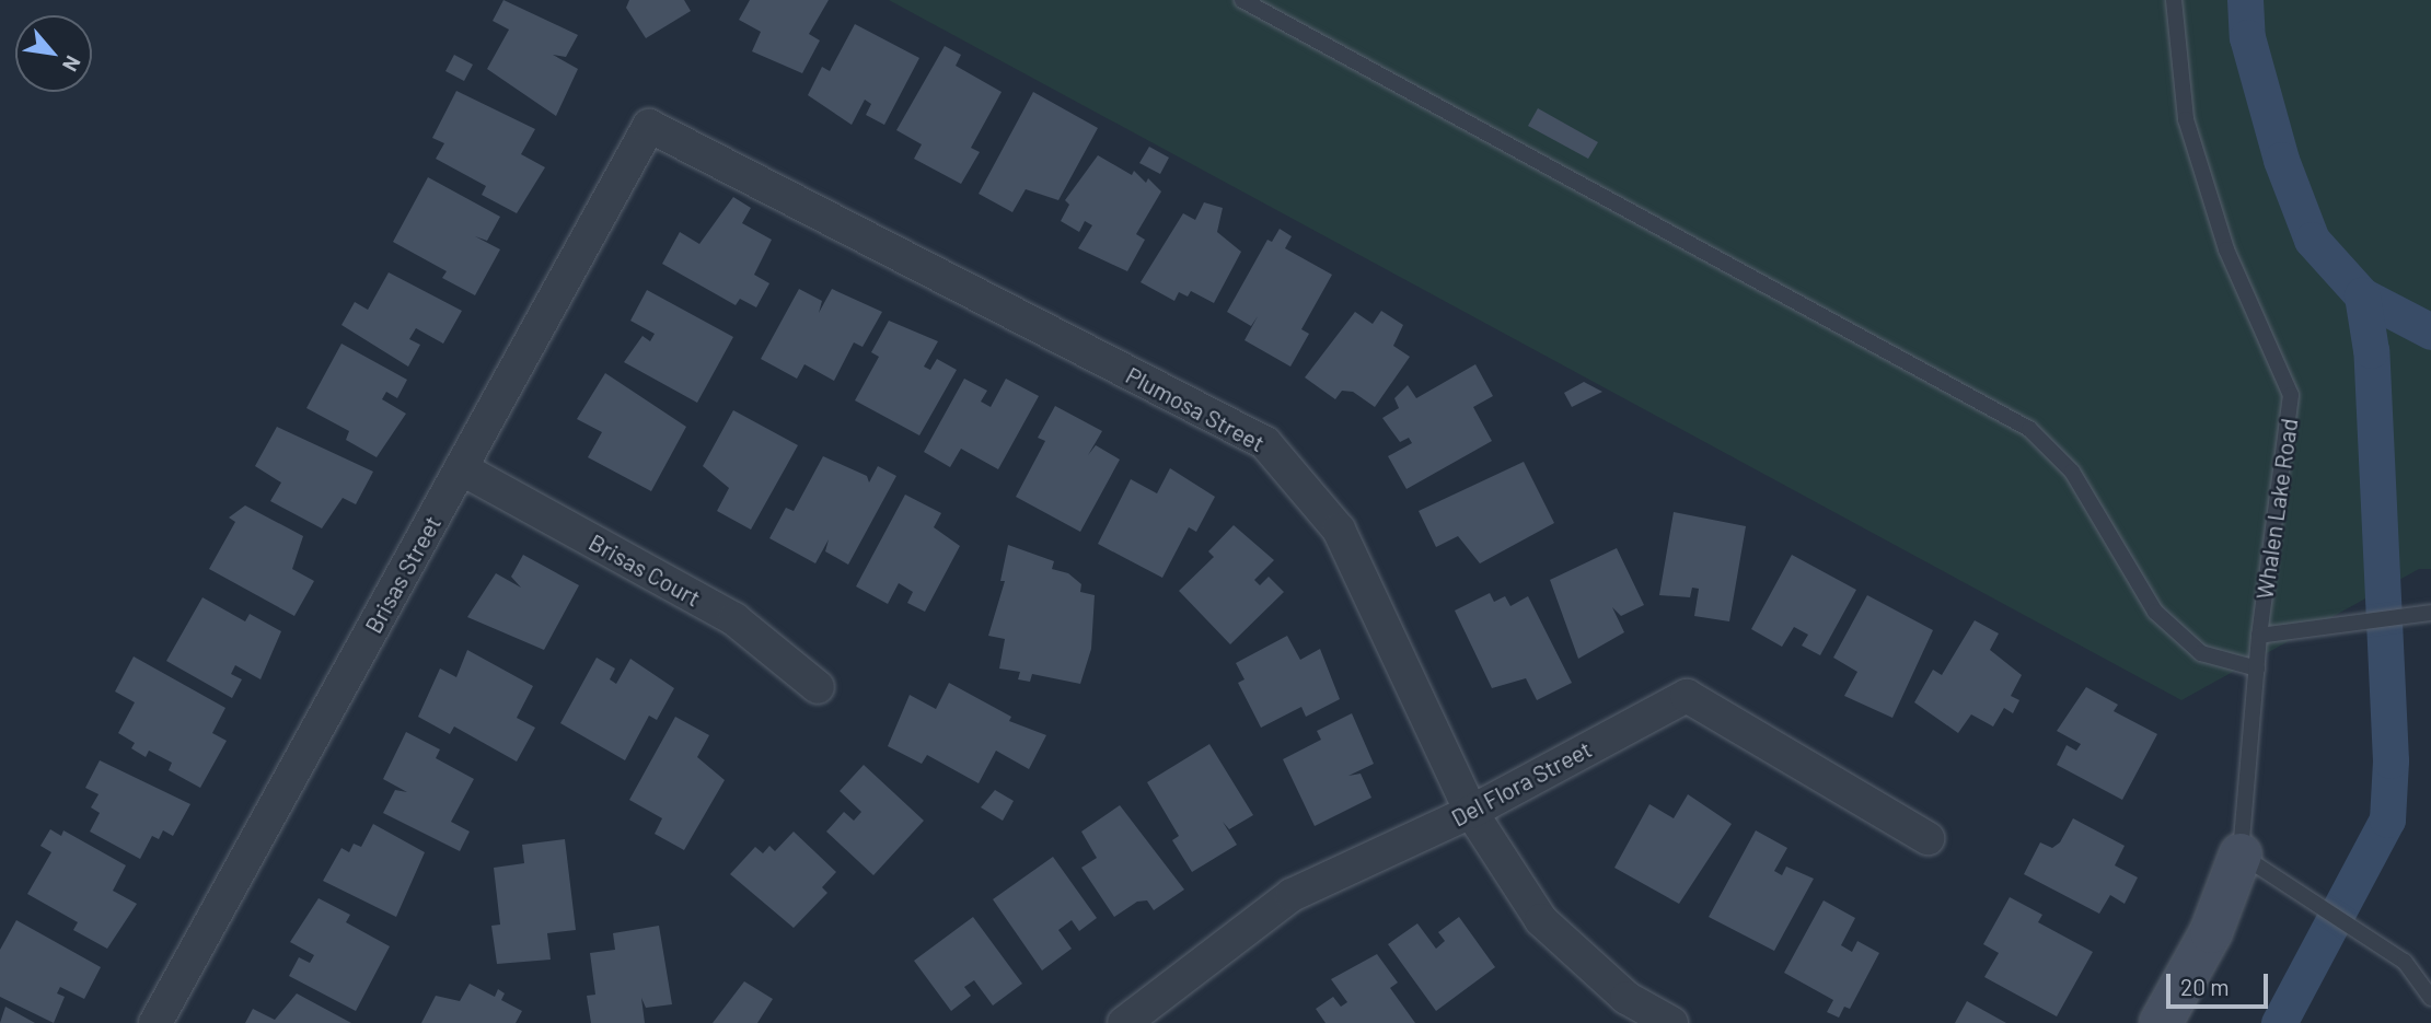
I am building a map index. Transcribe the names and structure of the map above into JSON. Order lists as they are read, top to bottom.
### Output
{
  "streets": {
    "street": [
      "Plumosa Street",
      "Brisas Court",
      "Brisas Street",
      "Del Flora Street"
    ],
    "lane": ["Whalen Lake Road"]
  },
  "crossings": [
    ["Plumosa Street", "Brisas Street"],
    ["Plumosa Street", "Del Flora Street"],
    ["Brisas Court", "Brisas Street"]
  ],
  "scale_bar": "20 m",
  "north": "bottom right"
}
